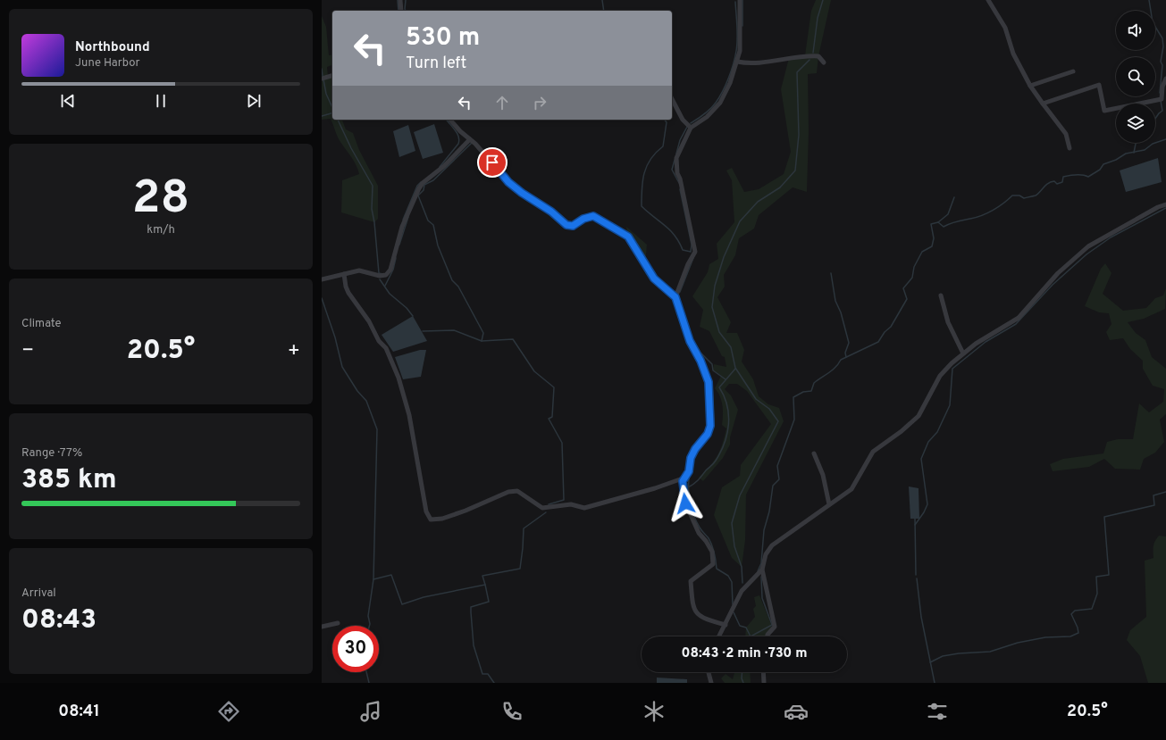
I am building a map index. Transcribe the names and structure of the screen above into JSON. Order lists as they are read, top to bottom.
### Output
{
  "page": {
    "turn": ["530 m", "Turn left"],
    "song": ["Northbound", "June Harbor"],
    "tile": [
      ["28", "km/h"],
      "Climate",
      ["Range · 77%", "385 km"],
      ["Arrival", "08:43"]
    ],
    "heat": ["−", "20.5°", "+"],
    "limit": "30",
    "trip": "08:43 · 2 min · 730 m",
    "tabs": ["08:41", "20.5°"]
  }
}
